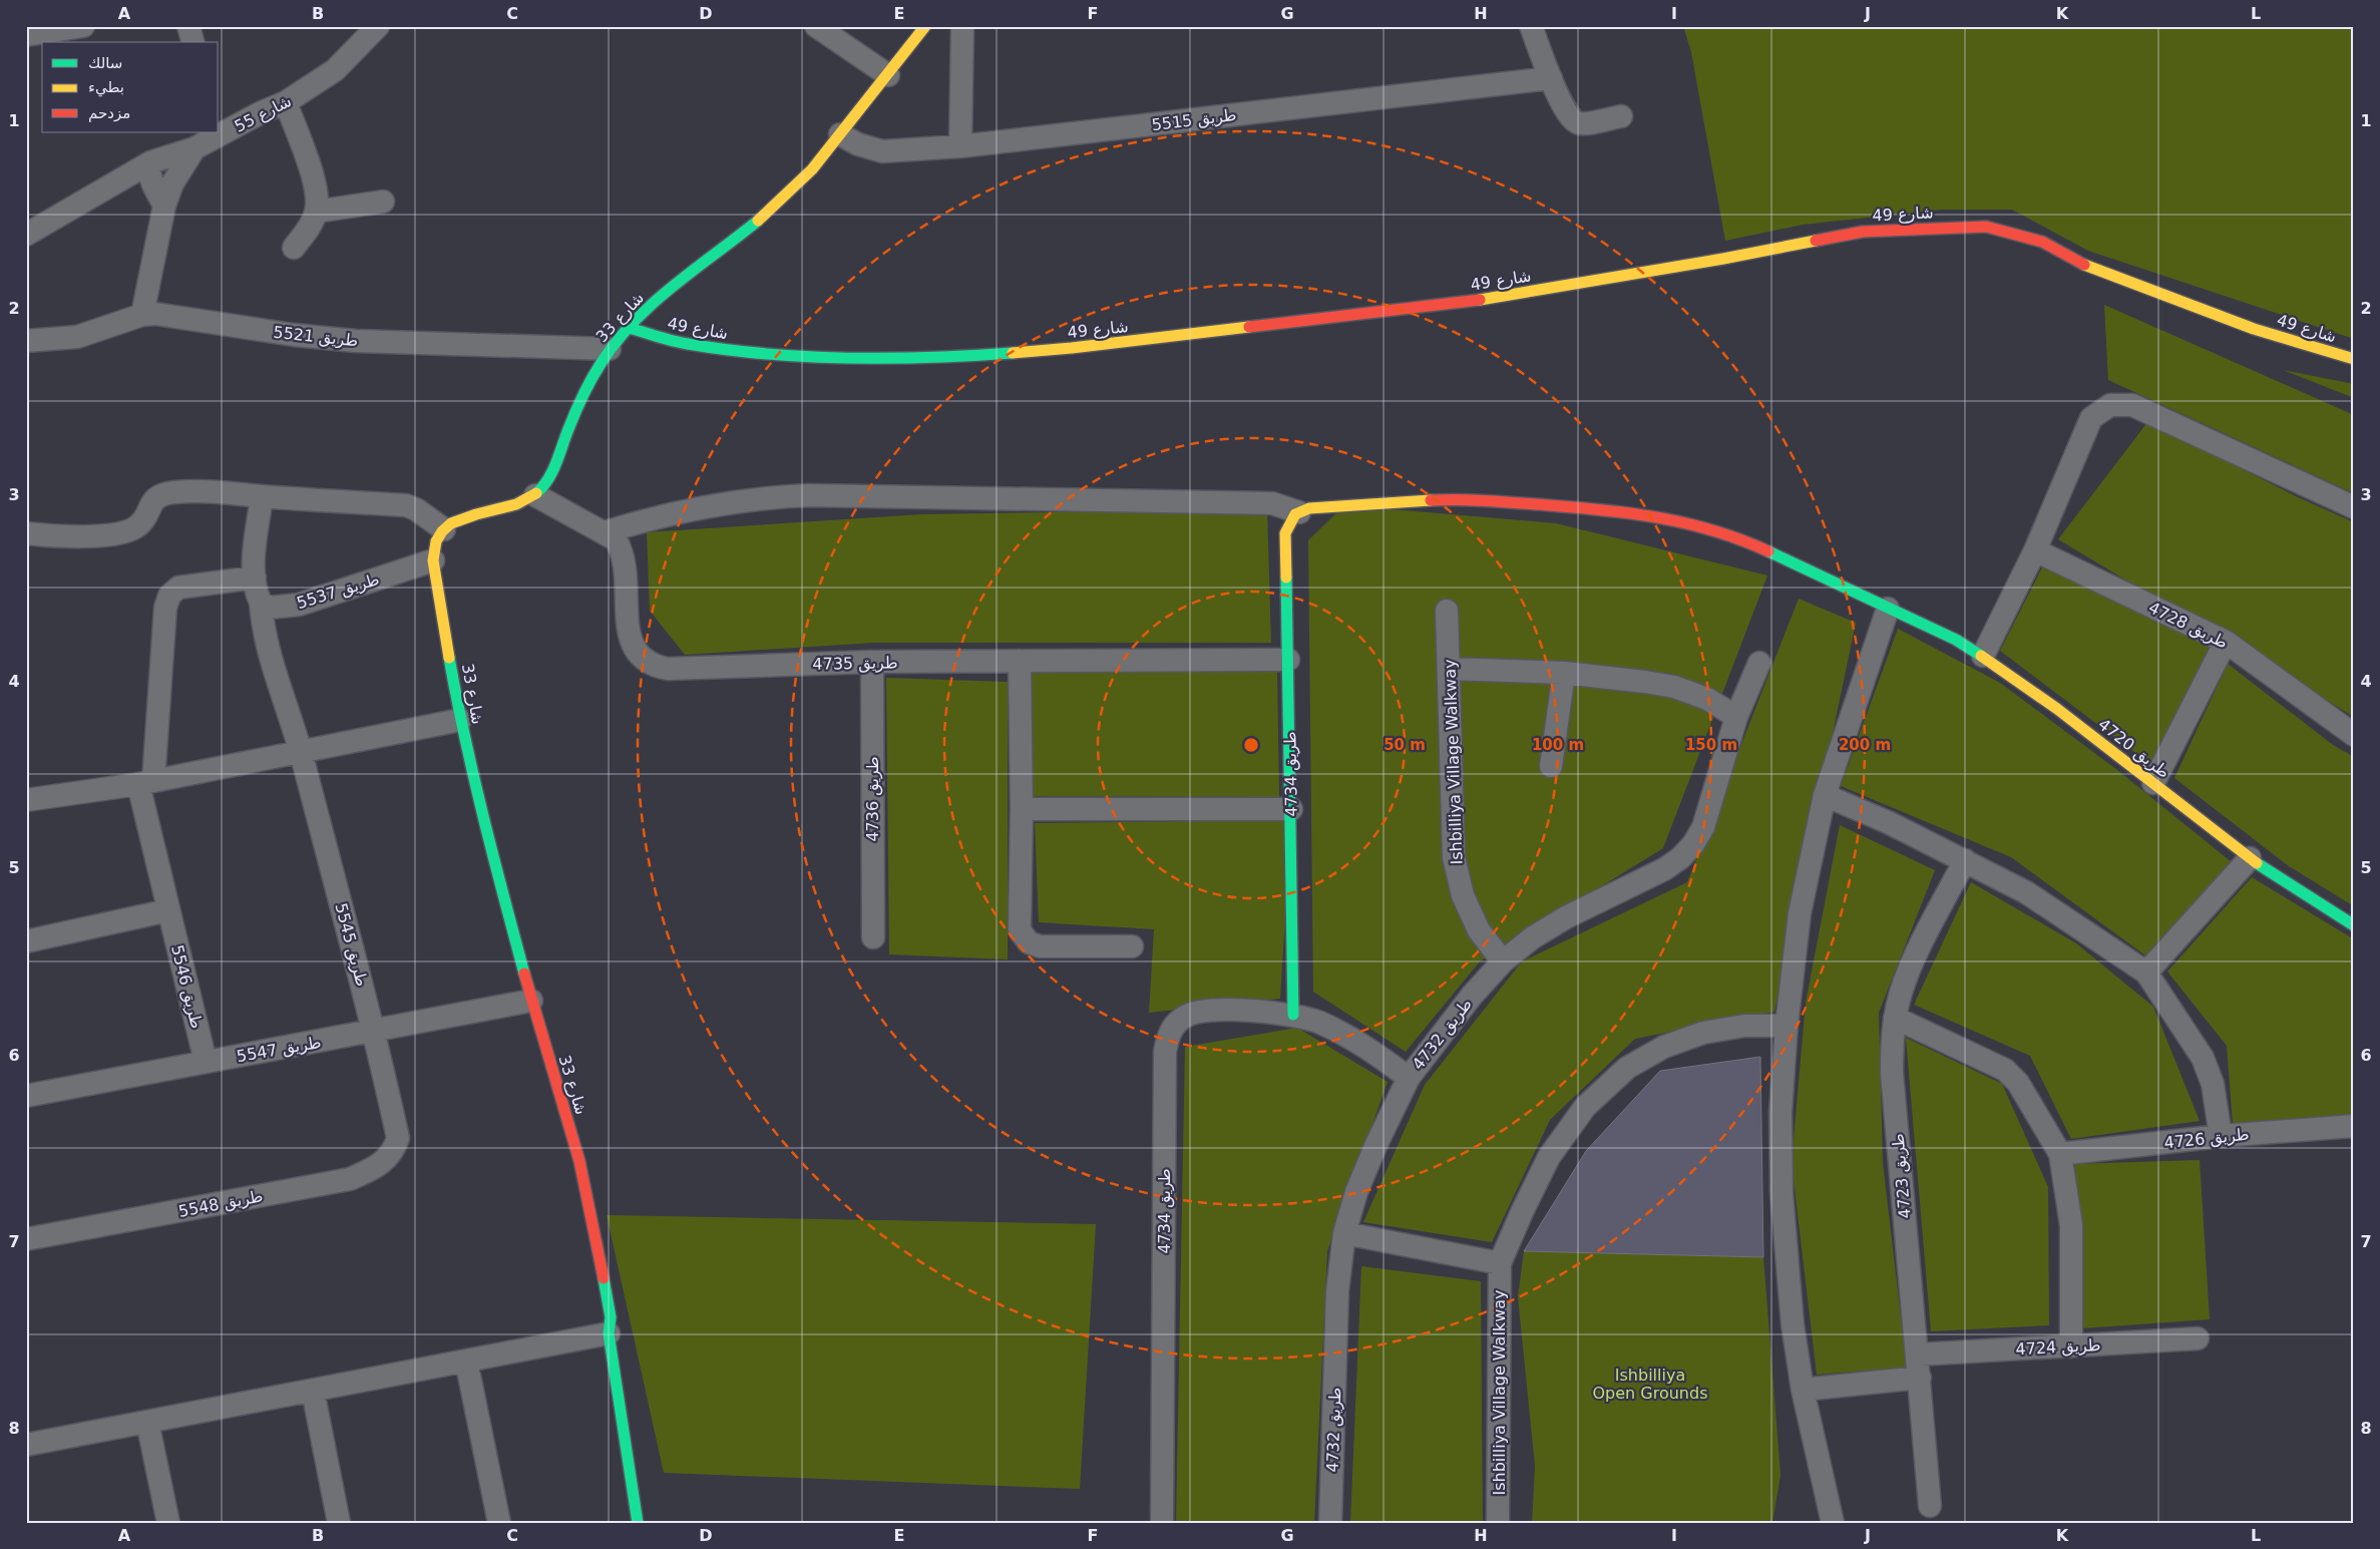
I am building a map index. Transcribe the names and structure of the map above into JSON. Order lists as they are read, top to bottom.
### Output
{
  "streets": {
    "street": [
      "شارع 55",
      "طريق 5515",
      "شارع 49",
      "شارع 33",
      "طريق 5521",
      "طريق 5537",
      "طريق 4728",
      "طريق 4735",
      "طريق 4720",
      "Ishbilliya Village Walkway",
      "طريق 4734",
      "طريق 4736",
      "طريق 5545",
      "طريق 5546",
      "طريق 4732",
      "طريق 5547",
      "طريق 4726",
      "طريق 4723",
      "طريق 5548",
      "طريق 4724"
    ]
  },
  "crossings": [
    ["طريق 5515", "شارع 33"],
    ["شارع 49", "شارع 33"],
    ["شارع 33", "طريق 5521"],
    ["شارع 33", "طريق 5537"],
    ["شارع 33", "طريق 4735"],
    ["شارع 33", "طريق 5547"],
    ["طريق 5537", "طريق 5545"],
    ["طريق 4735", "طريق 4734"],
    ["طريق 4735", "طريق 4736"],
    ["Ishbilliya Village Walkway", "طريق 4732"],
    ["طريق 4734", "طريق 4732"],
    ["طريق 5545", "طريق 5547"],
    ["طريق 5545", "طريق 5548"],
    ["طريق 5546", "طريق 5547"],
    ["طريق 4723", "طريق 4724"]
  ],
  "parks": ["Ishbilliya Open Grounds"],
  "legend": ["سالك", "بطيء", "مزدحم"],
  "grid": {
    "columns": [
      "A",
      "B",
      "C",
      "D",
      "E",
      "F",
      "G",
      "H",
      "I",
      "J",
      "K",
      "L"
    ],
    "rows": [
      "1",
      "2",
      "3",
      "4",
      "5",
      "6",
      "7",
      "8"
    ]
  },
  "rings": [
    "50 m",
    "100 m",
    "150 m",
    "200 m"
  ]
}
